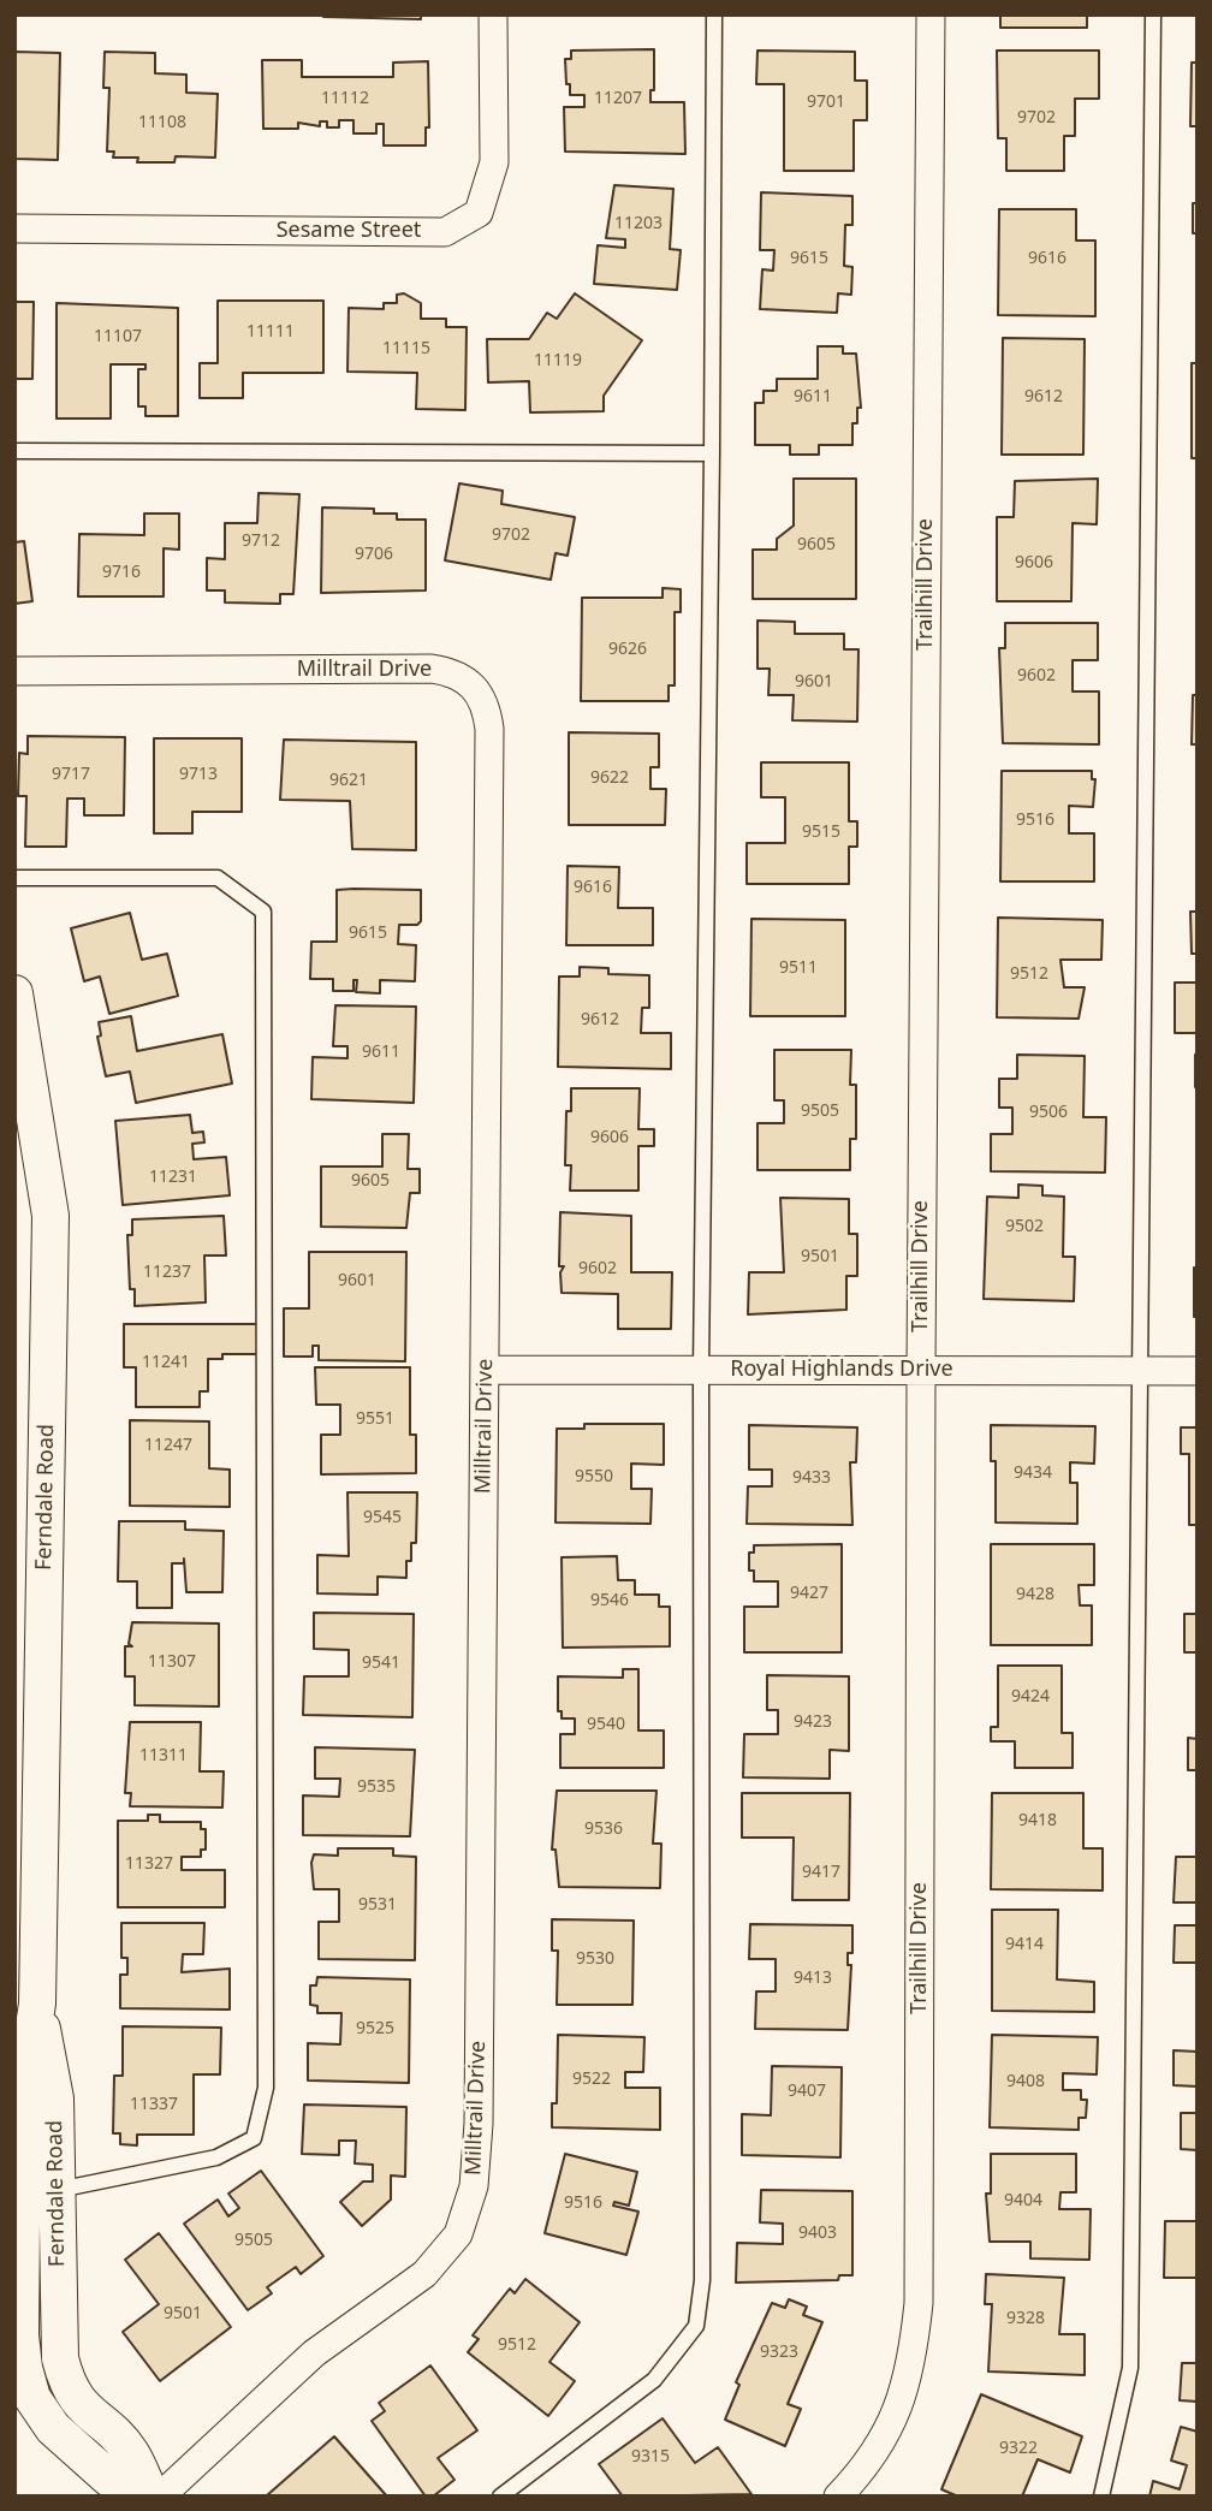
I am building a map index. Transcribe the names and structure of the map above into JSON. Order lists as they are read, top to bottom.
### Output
{
  "streets": {
    "street": [
      "Sesame Street",
      "Trailhill Drive",
      "Milltrail Drive",
      "Royal Highlands Drive",
      "Ferndale Road"
    ]
  },
  "crossings": [
    ["Trailhill Drive", "Royal Highlands Drive"],
    ["Milltrail Drive", "Royal Highlands Drive"]
  ],
  "house_numbers": [
    "11112",
    "11207",
    "9701",
    "9702",
    "11108",
    "11203",
    "9615",
    "9616",
    "11111",
    "11107",
    "11115",
    "11119",
    "9611",
    "9612",
    "9702",
    "9712",
    "9605",
    "9706",
    "9606",
    "9716",
    "9626",
    "9602",
    "9601",
    "9717",
    "9713",
    "9622",
    "9621",
    "9516",
    "9515",
    "9616",
    "9615",
    "9511",
    "9512",
    "9612",
    "9611",
    "9505",
    "9506",
    "9606",
    "11231",
    "9605",
    "9502",
    "9501",
    "9602",
    "11237",
    "9601",
    "11241",
    "9551",
    "11247",
    "9434",
    "9550",
    "9433",
    "9545",
    "9427",
    "9428",
    "9546",
    "11307",
    "9541",
    "9424",
    "9423",
    "9540",
    "11311",
    "9535",
    "9418",
    "9536",
    "11327",
    "9417",
    "9531",
    "9414",
    "9530",
    "9413",
    "9525",
    "9522",
    "9408",
    "9407",
    "11337",
    "9404",
    "9516",
    "9403",
    "9505",
    "9501",
    "9328",
    "9512",
    "9323",
    "9322",
    "9315"
  ]
}
